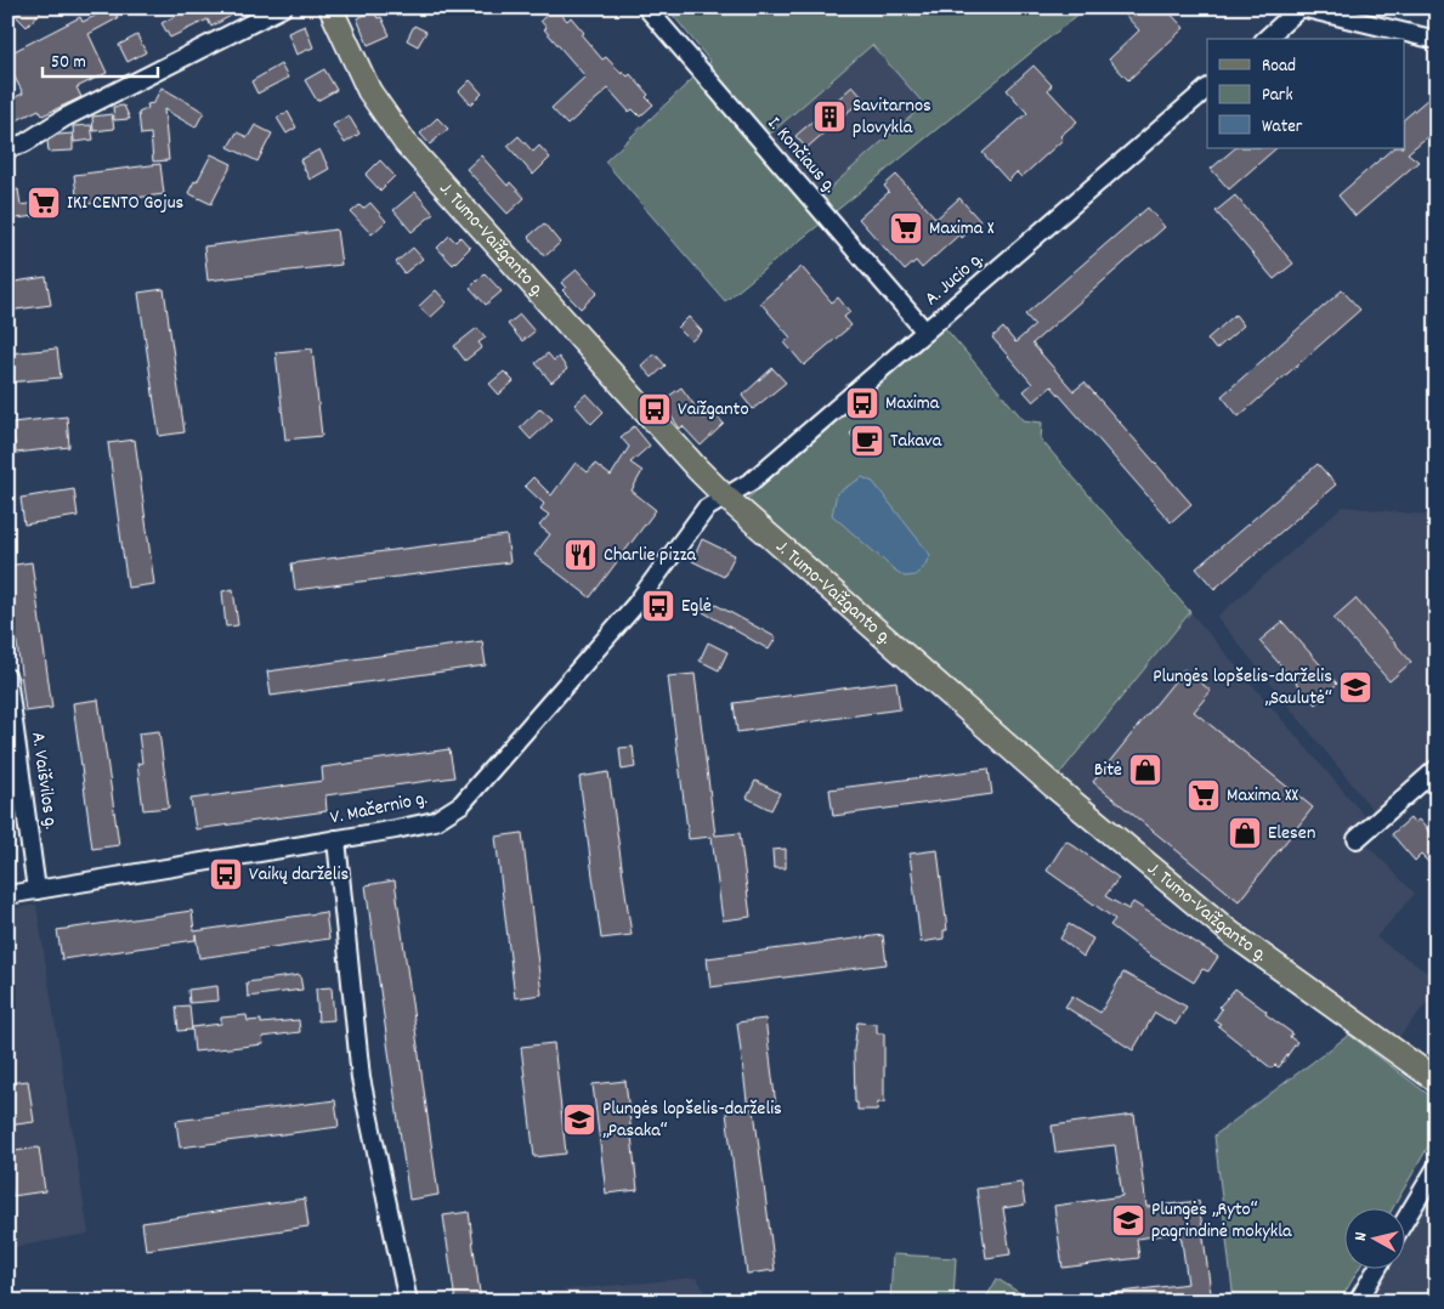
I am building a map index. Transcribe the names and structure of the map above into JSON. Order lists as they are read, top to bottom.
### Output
{
  "streets": {
    "main road": ["J. Tumo-Vaižganto g."],
    "street": [
      "I. Končiaus g.",
      "A. Jucio g.",
      "A. Vaišvilos g.",
      "V. Mačernio g."
    ]
  },
  "crossings": [
    ["I. Končiaus g.", "A. Jucio g."],
    ["J. Tumo-Vaižganto g.", "A. Jucio g."],
    ["J. Tumo-Vaižganto g.", "V. Mačernio g."],
    ["A. Jucio g.", "V. Mačernio g."],
    ["A. Vaišvilos g.", "V. Mačernio g."]
  ],
  "places": {
    "building": ["Savitarnos plovykla"],
    "supermarket": ["IKI CENTO Gojus", "Maxima X", "Maxima XX"],
    "bus stop": [
      "Maxima",
      "Vaižganto",
      "Eglė",
      "Vaikų darželis"
    ],
    "cafe": ["Takava"],
    "restaurant": ["Charlie pizza"],
    "school or university": ["Plungės lopšelis-darželis „Saulutė“", "Plungės lopšelis-darželis „Pasaka“", "Plungės „Ryto“ pagrindinė mokykla"],
    "shop": ["Bitė", "Elesen"]
  },
  "legend": ["Road", "Park", "Water"],
  "scale_bar": "50 m",
  "north": "left"
}
